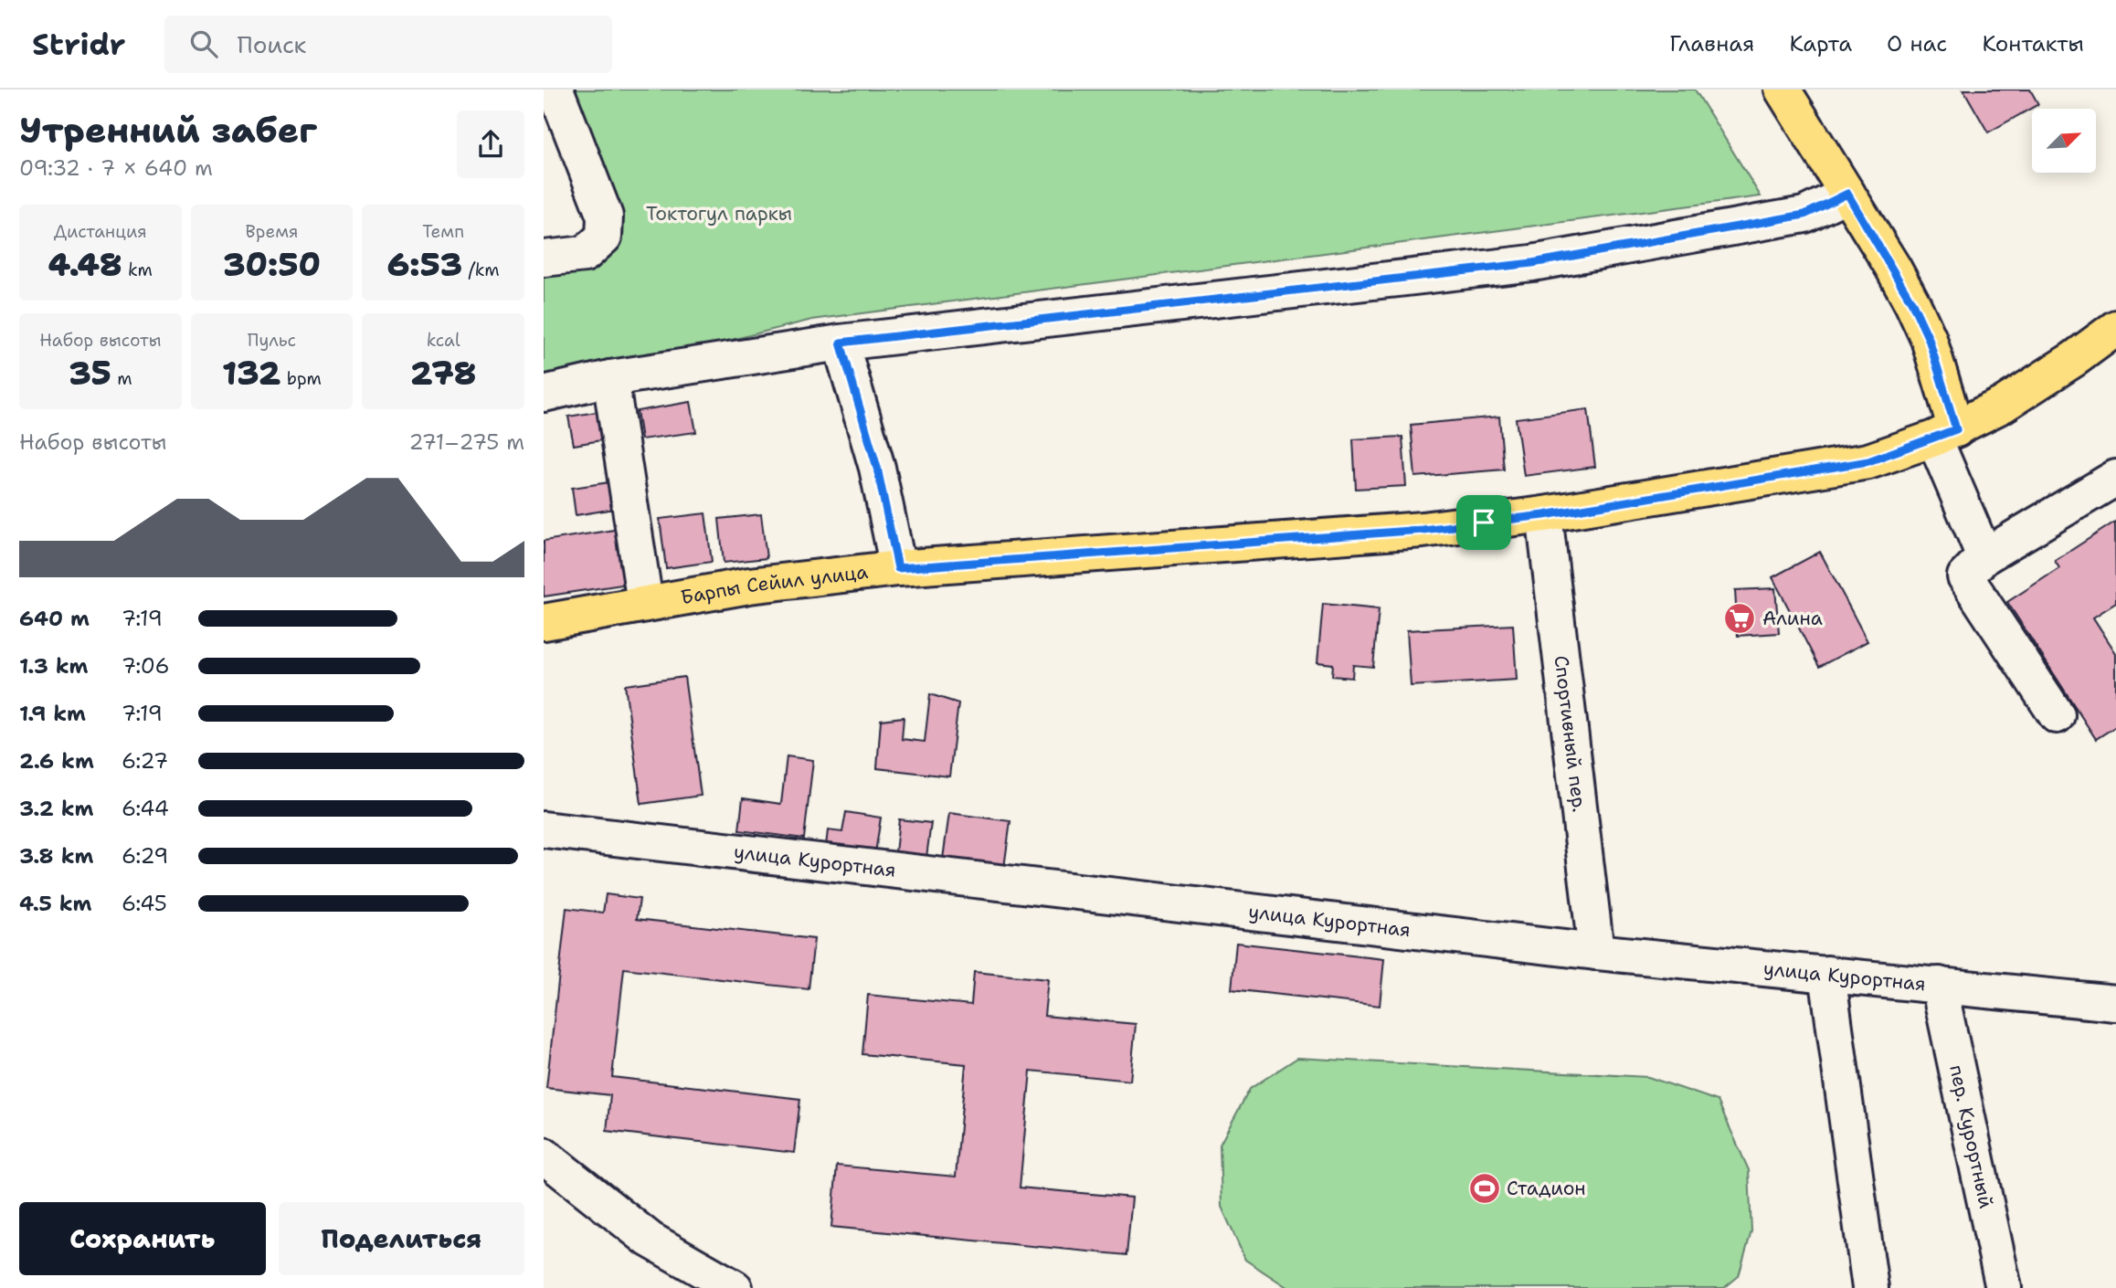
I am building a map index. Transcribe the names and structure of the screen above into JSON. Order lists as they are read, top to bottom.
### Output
{
  "streets": {
    "main road": ["Барпы Сейил улица"],
    "street": ["Спортивный пер.", "улица Курортная", "пер. Курортный"]
  },
  "crossings": [
    ["Барпы Сейил улица", "Спортивный пер."],
    ["Спортивный пер.", "улица Курортная"],
    ["улица Курортная", "пер. Курортный"]
  ],
  "parks": ["Токтогул паркы"],
  "places": {
    "supermarket": ["Алина"],
    "sports": ["Стадион"]
  },
  "north": "top right",
  "page": {
    "header": "Stridr",
    "search": "Поиск",
    "nav": [
      "Главная",
      "Карта",
      "О нас",
      "Контакты"
    ],
    "heading": ["Утренний забег", "09:32 · 7 × 640 m"],
    "stats": [
      ["Дистанция", "4.48 km"],
      ["Время", "30:50"],
      ["Темп", "6:53 /km"],
      ["Набор высоты", "35 m"],
      ["Пульс", "132 bpm"],
      ["kcal", "278"]
    ],
    "chart": ["Набор высоты", "271–275 m"],
    "list": [
      {
        "name": "640 m",
        "note": "7:19"
      },
      {
        "name": "1.3 km",
        "note": "7:06"
      },
      {
        "name": "1.9 km",
        "note": "7:19"
      },
      {
        "name": "2.6 km",
        "note": "6:27"
      },
      {
        "name": "3.2 km",
        "note": "6:44"
      },
      {
        "name": "3.8 km",
        "note": "6:29"
      },
      {
        "name": "4.5 km",
        "note": "6:45"
      }
    ],
    "buttons": ["Сохранить", "Поделиться"]
  }
}
